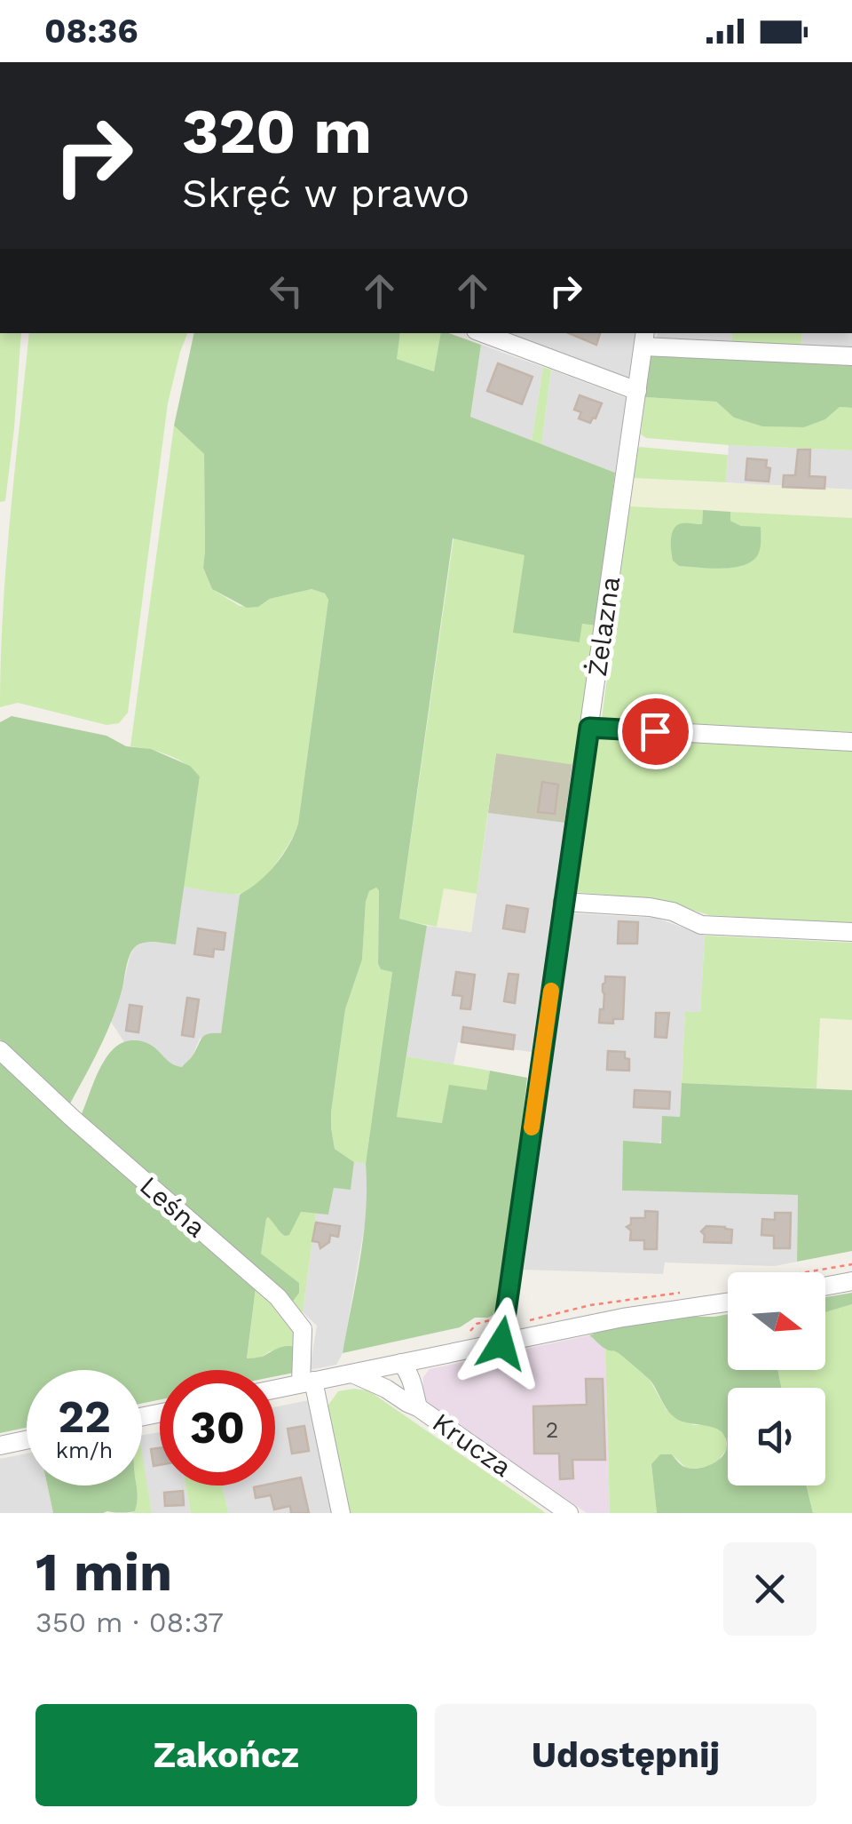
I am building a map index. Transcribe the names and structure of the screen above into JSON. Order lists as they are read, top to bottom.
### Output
{
  "streets": {
    "street": ["Żelazna", "Leśna", "Krucza"]
  },
  "house_numbers": ["2"],
  "north": "right",
  "page": {
    "status": "08:36",
    "turn": ["320 m", "Skręć w prawo"],
    "speed": "22 km/h",
    "limit": "30",
    "heading": ["1 min", "350 m · 08:37"],
    "buttons": ["Zakończ", "Udostępnij"]
  }
}
